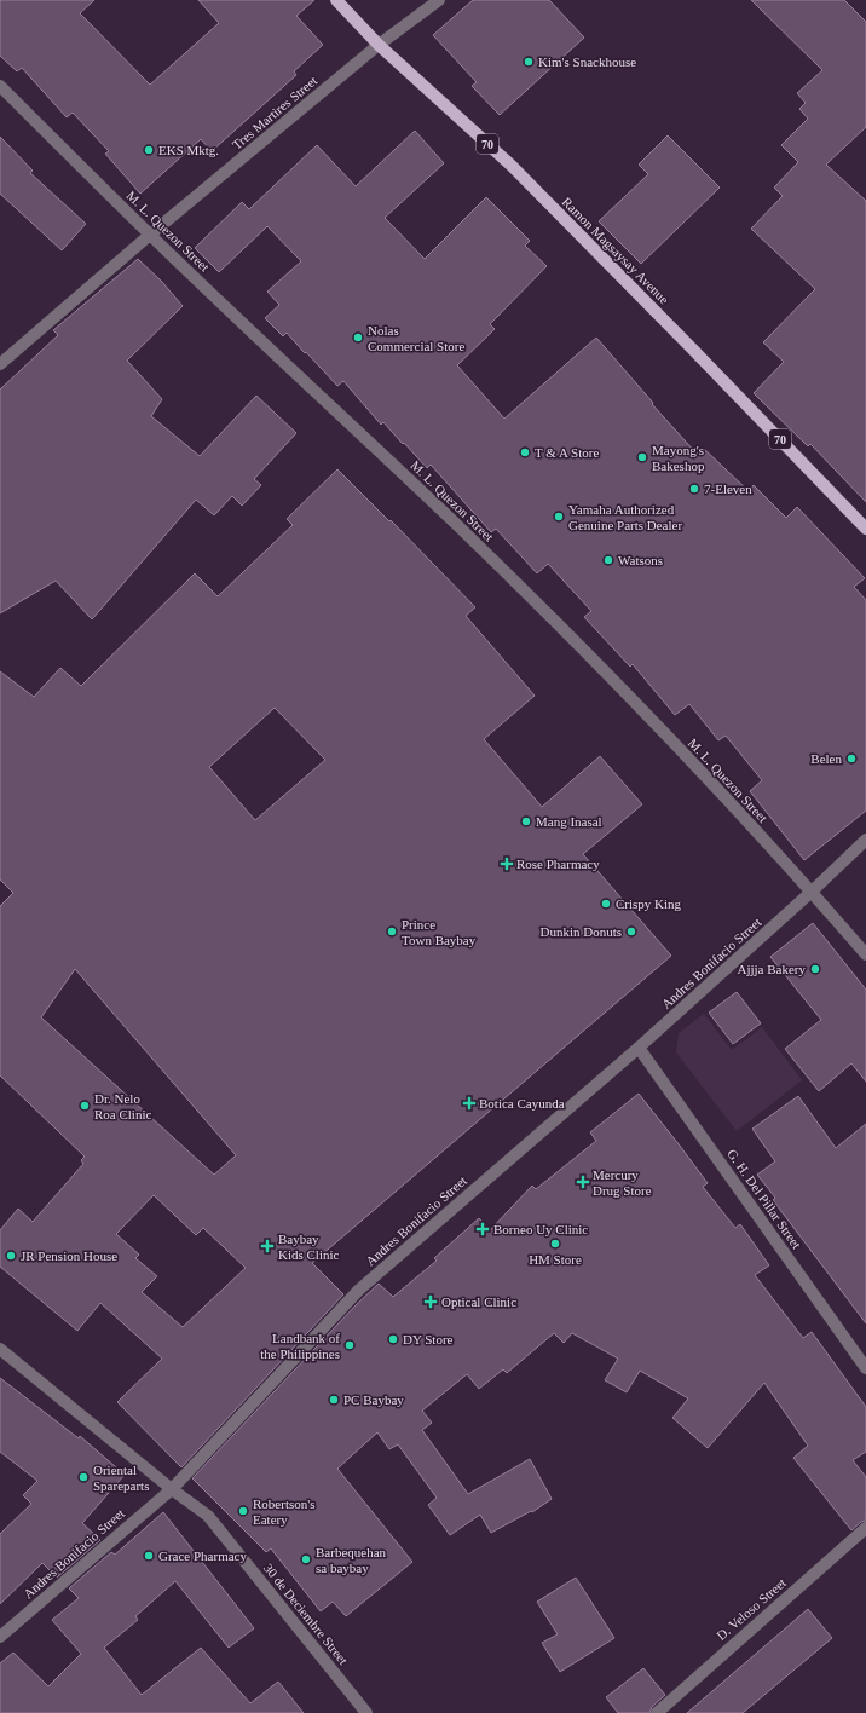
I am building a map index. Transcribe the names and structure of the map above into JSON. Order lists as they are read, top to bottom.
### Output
{
  "streets": {
    "main road": ["70", "Ramon Magsaysay Avenue"],
    "street": [
      "Tres Martires Street",
      "M. L. Quezon Street",
      "Andres Bonifacio Street",
      "G. H. Del Pillar Street",
      "D. Veloso Street",
      "30 de Deciembre Street"
    ]
  },
  "crossings": [
    ["Tres Martires Street", "M. L. Quezon Street"],
    ["Tres Martires Street", "Ramon Magsaysay Avenue"],
    ["M. L. Quezon Street", "Andres Bonifacio Street"],
    ["Andres Bonifacio Street", "G. H. Del Pillar Street"],
    ["Andres Bonifacio Street", "30 de Deciembre Street"]
  ],
  "places": {
    "other": [
      "Kim's Snackhouse",
      "EKS Mktg.",
      "Nolas Commercial Store",
      "T & A Store",
      "Mayong's Bakeshop",
      "7-Eleven",
      "Yamaha Authorized Genuine Parts Dealer",
      "Watsons",
      "Belen",
      "Mang Inasal",
      "Crispy King",
      "Prince Town Baybay",
      "Dunkin Donuts",
      "Ajjja Bakery",
      "Dr. Nelo Roa Clinic",
      "HM Store",
      "JR Pension House",
      "DY Store",
      "Landbank of the Philippines",
      "PC Baybay",
      "Oriental Spareparts",
      "Robertson's Eatery",
      "Grace Pharmacy",
      "Barbequehan sa baybay"
    ],
    "health": [
      "Rose Pharmacy",
      "Botica Cayunda",
      "Mercury Drug Store",
      "Borneo Uy Clinic",
      "Baybay Kids Clinic",
      "Optical Clinic"
    ]
  }
}
